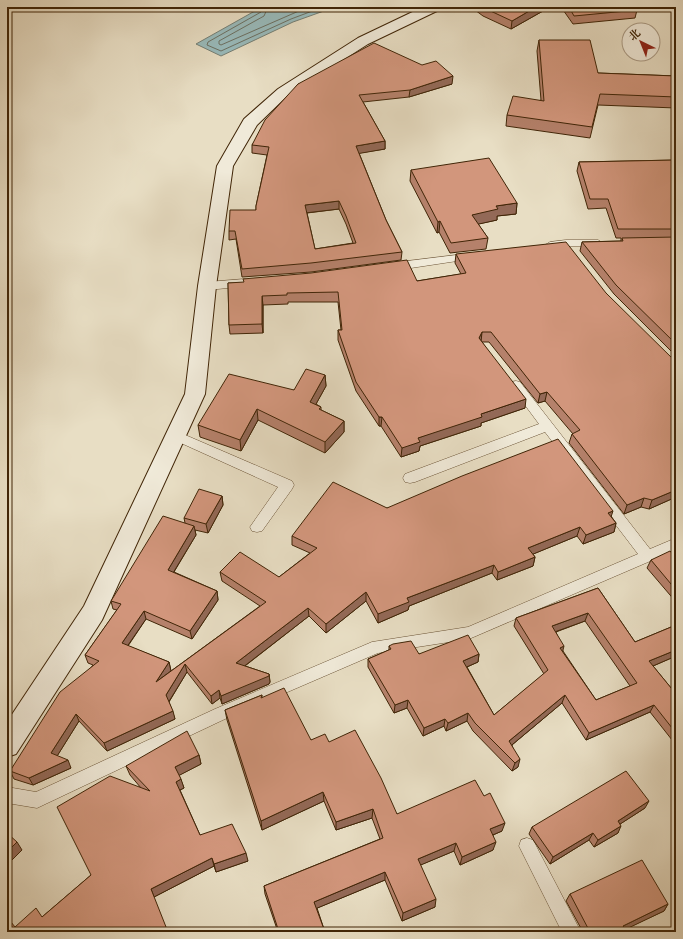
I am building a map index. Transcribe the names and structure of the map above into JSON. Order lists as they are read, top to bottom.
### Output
{
  "north": "top left"
}
